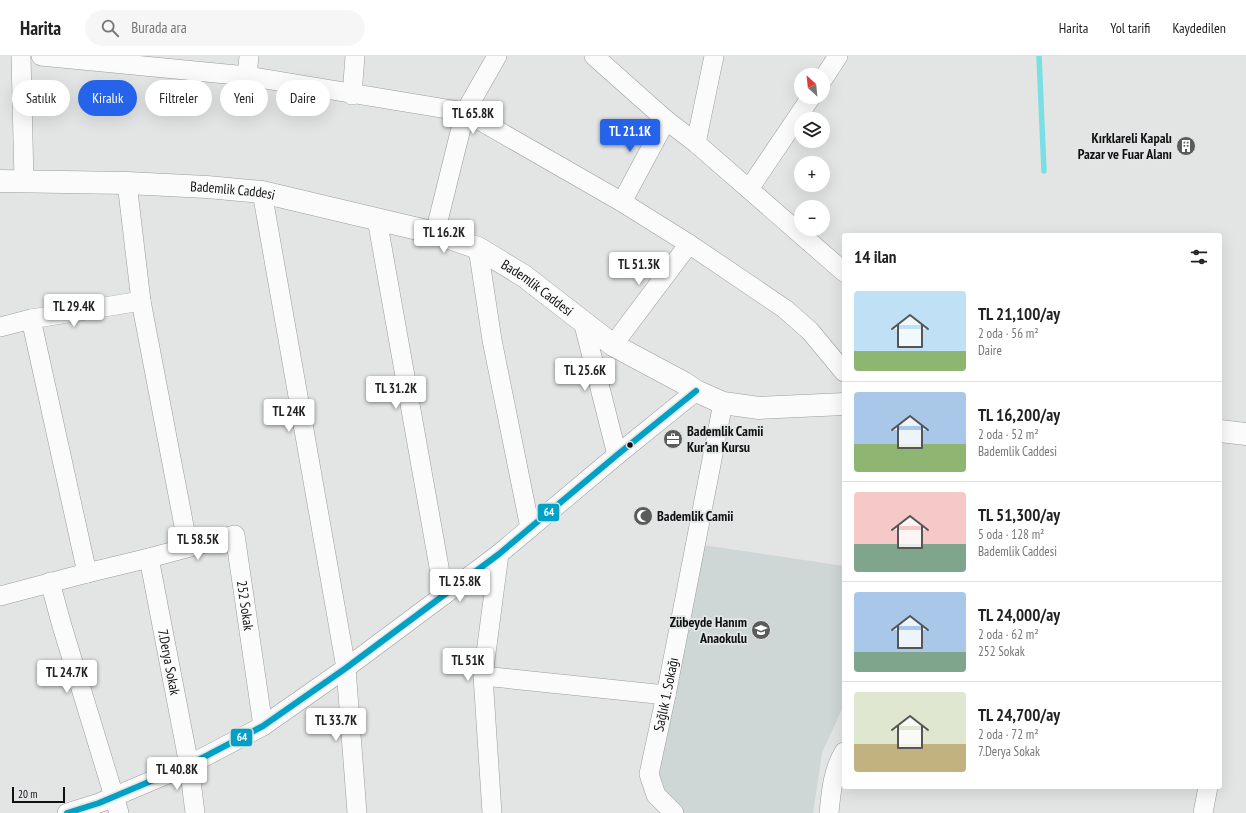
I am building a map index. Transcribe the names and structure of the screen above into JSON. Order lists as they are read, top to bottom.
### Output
{
  "streets": {
    "street": [
      "Bademlik Caddesi",
      "252 Sokak",
      "7.Derya Sokak",
      "Sağlık 1. Sokağı"
    ]
  },
  "crossings": [
    ["Bademlik Caddesi", "Sağlık 1. Sokağı"],
    ["252 Sokak", "7.Derya Sokak"]
  ],
  "places": {
    "building": ["Kırklareli Kapalı Pazar ve Fuar Alanı"],
    "office": ["Bademlik Camii Kur'an Kursu"],
    "mosque": ["Bademlik Camii"],
    "school or university": ["Zübeyde Hanım Anaokulu"]
  },
  "lines": ["transit line 64"],
  "scale_bar": "20 m",
  "north": "top left",
  "page": {
    "header": "Harita",
    "search": "Burada ara",
    "nav": ["Harita", "Yol tarifi", "Kaydedilen"],
    "map_buttons": ["+", "−"],
    "chip": [
      "Satılık",
      "Kiralık",
      "Filtreler",
      "Yeni",
      "Daire"
    ],
    "price": [
      "TL 65.8K",
      "TL 21.1K",
      "TL 16.2K",
      "TL 51.3K",
      "TL 29.4K",
      "TL 25.6K",
      "TL 31.2K",
      "TL 24K",
      "TL 58.5K",
      "TL 25.8K",
      "TL 51K",
      "TL 24.7K",
      "TL 33.7K",
      "TL 40.8K"
    ],
    "heading": "14 ilan",
    "list": [
      {
        "name": "TL 21,100/ay",
        "note": "2 oda · 56 m² · Daire"
      },
      {
        "name": "TL 16,200/ay",
        "note": "2 oda · 52 m² · Bademlik Caddesi"
      },
      {
        "name": "TL 51,300/ay",
        "note": "5 oda · 128 m² · Bademlik Caddesi"
      },
      {
        "name": "TL 24,000/ay",
        "note": "2 oda · 62 m² · 252 Sokak"
      },
      {
        "name": "TL 24,700/ay",
        "note": "2 oda · 72 m² · 7.Derya Sokak"
      }
    ],
    "scale": "20 m"
  }
}
